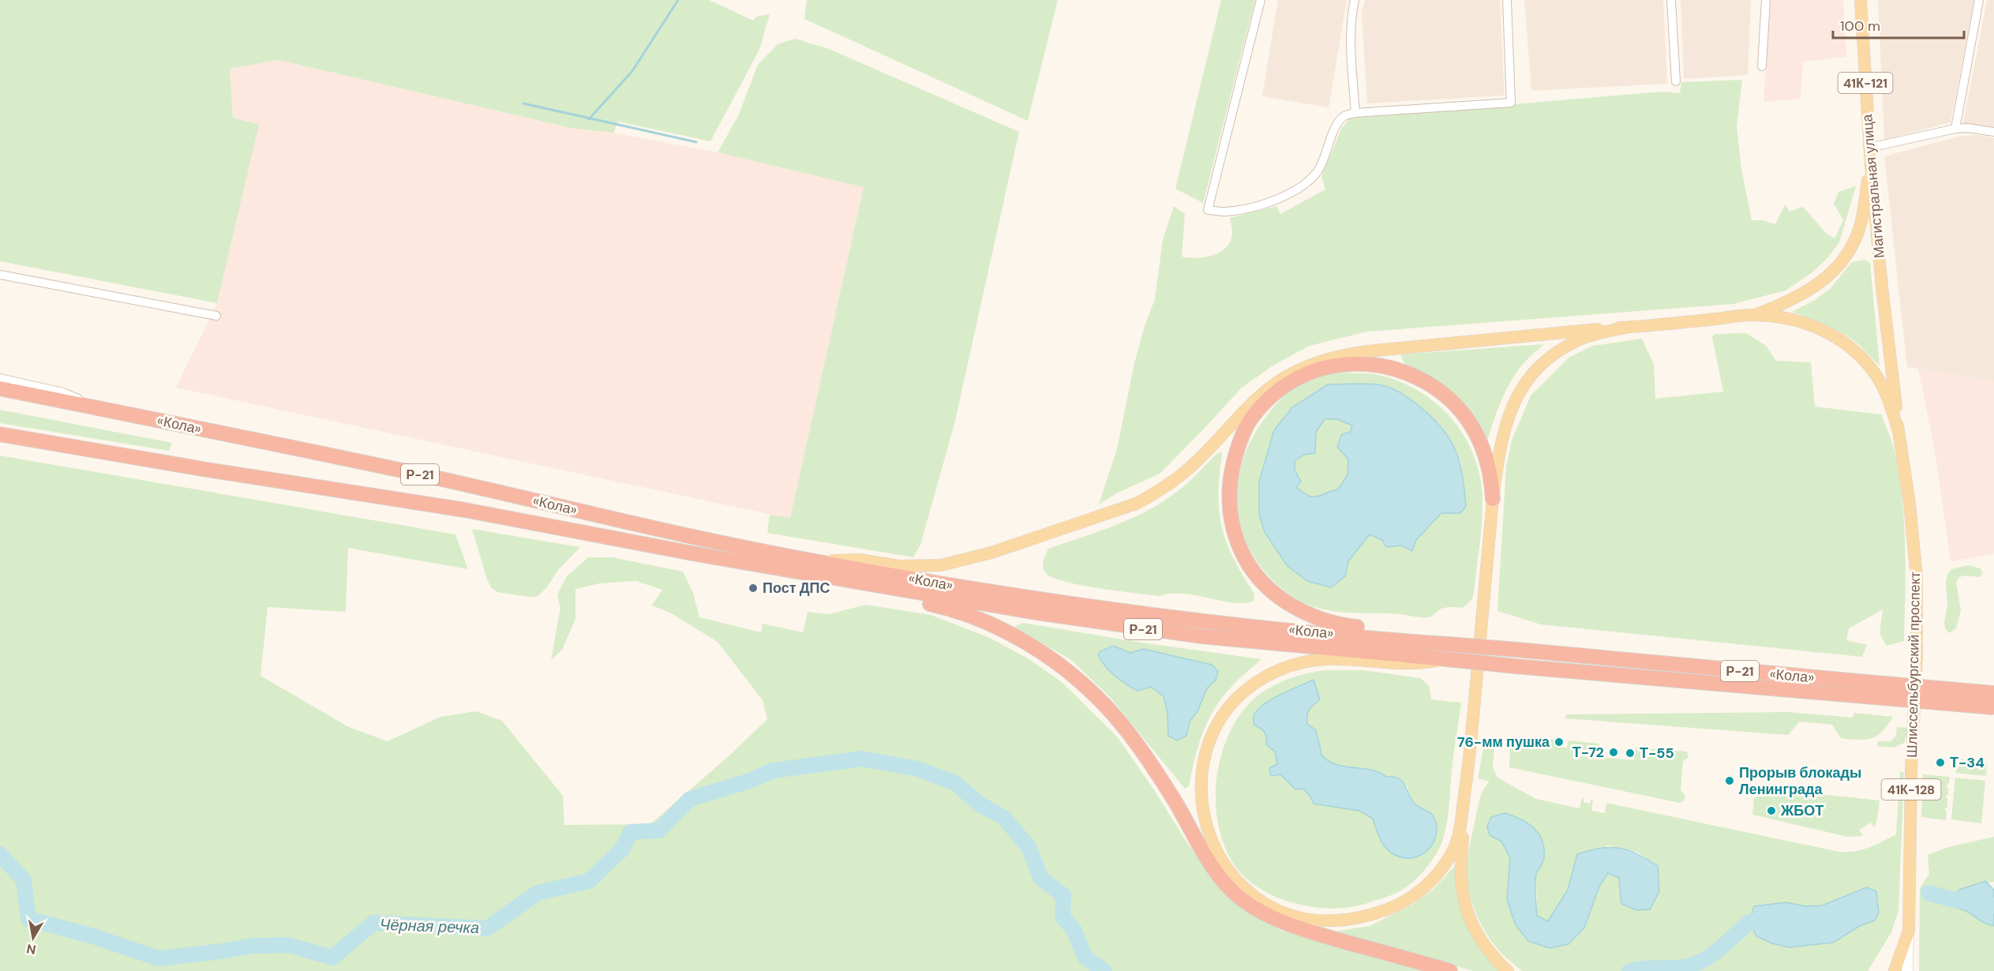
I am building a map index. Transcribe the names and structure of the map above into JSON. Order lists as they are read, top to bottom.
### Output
{
  "streets": {
    "highway": ["«Кола»", "Р-21"],
    "main road": [
      "41К-121",
      "Магистральная улица",
      "Шлиссельбургский проспект",
      "41К-128"
    ]
  },
  "crossings": [
    ["Магистральная улица", "Шлиссельбургский проспект"],
    ["«Кола»", "Р-21"],
    ["Шлиссельбургский проспект", "41К-128"]
  ],
  "water": ["Чёрная речка"],
  "places": [
    "Пост ДПС",
    "76-мм пушка",
    "Т-72",
    "Т-55",
    "Т-34",
    "Прорыв блокады Ленинграда",
    "ЖБОТ"
  ],
  "scale_bar": "100 m",
  "north": "bottom"
}
